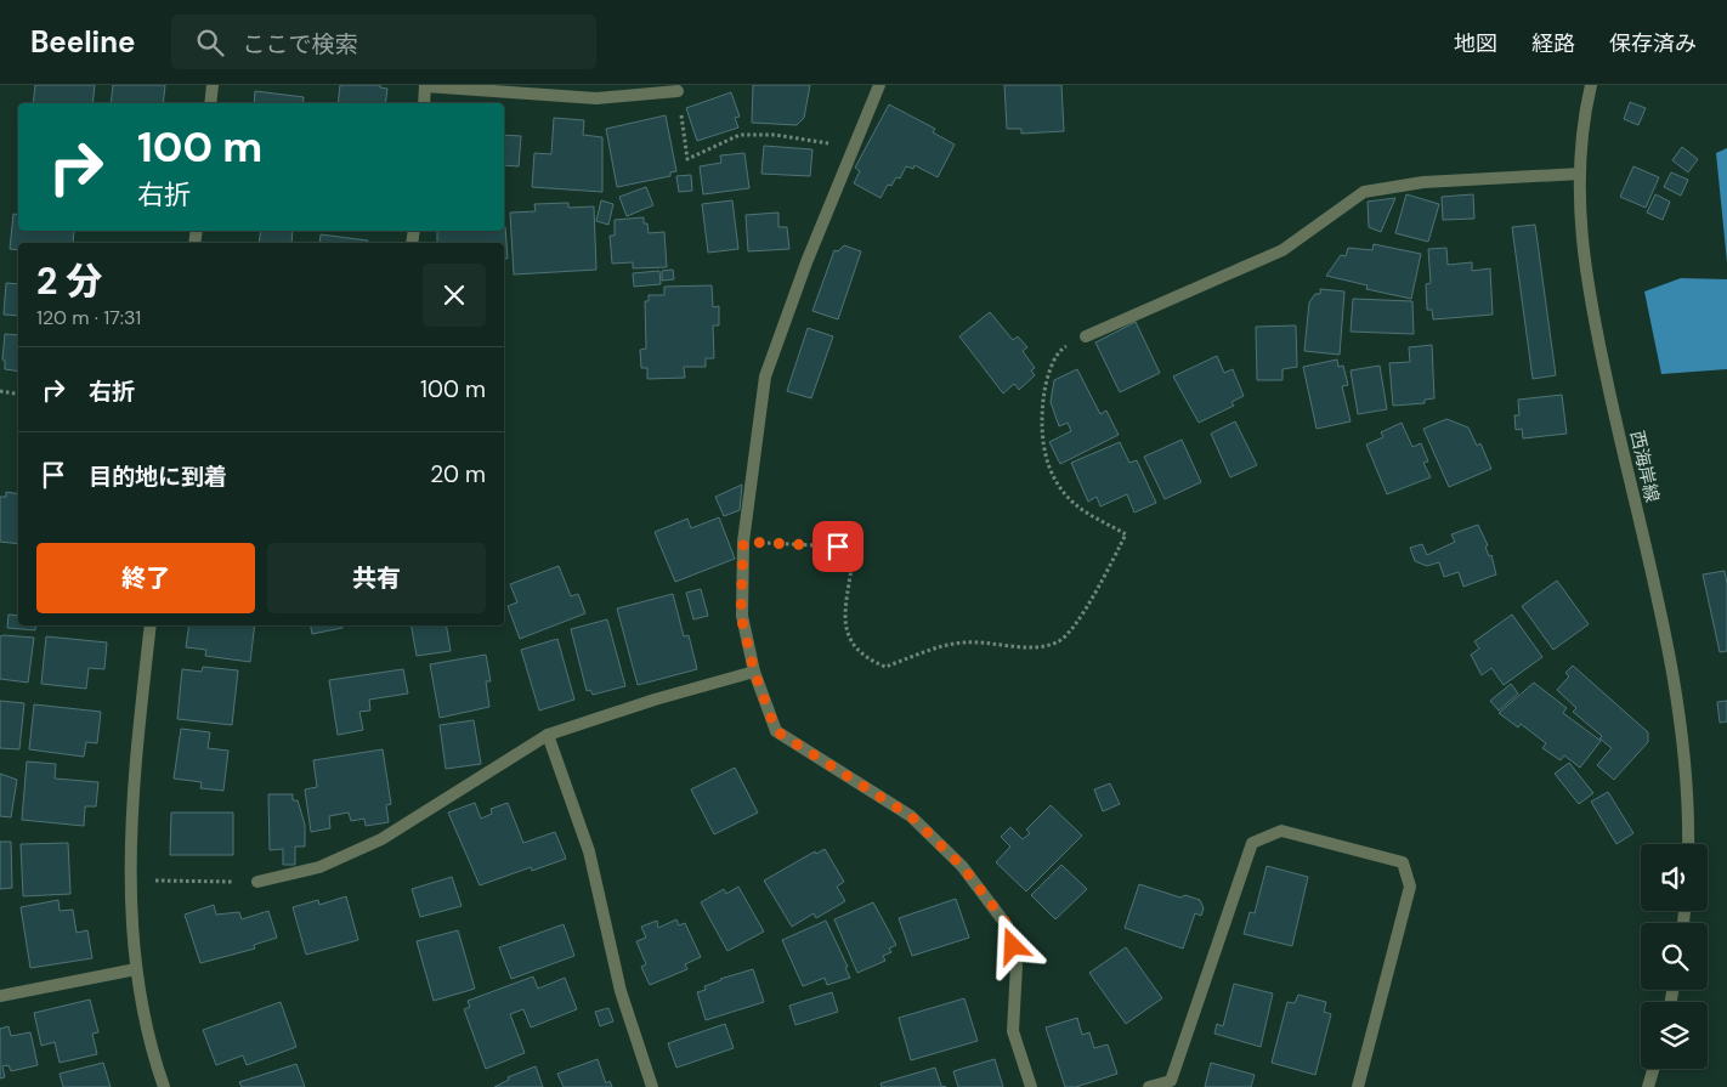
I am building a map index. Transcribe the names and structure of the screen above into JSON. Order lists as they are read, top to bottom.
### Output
{
  "streets": {
    "street": ["西海岸線"]
  },
  "page": {
    "header": "Beeline",
    "search": "ここで検索",
    "nav": ["地図", "経路", "保存済み"],
    "turn": ["100 m", "右折"],
    "heading": ["2 分", "120 m · 17:31"],
    "list": [
      {
        "name": "右折",
        "value": "100 m"
      },
      {
        "name": "目的地に到着",
        "value": "20 m"
      }
    ],
    "buttons": ["終了", "共有"]
  }
}
